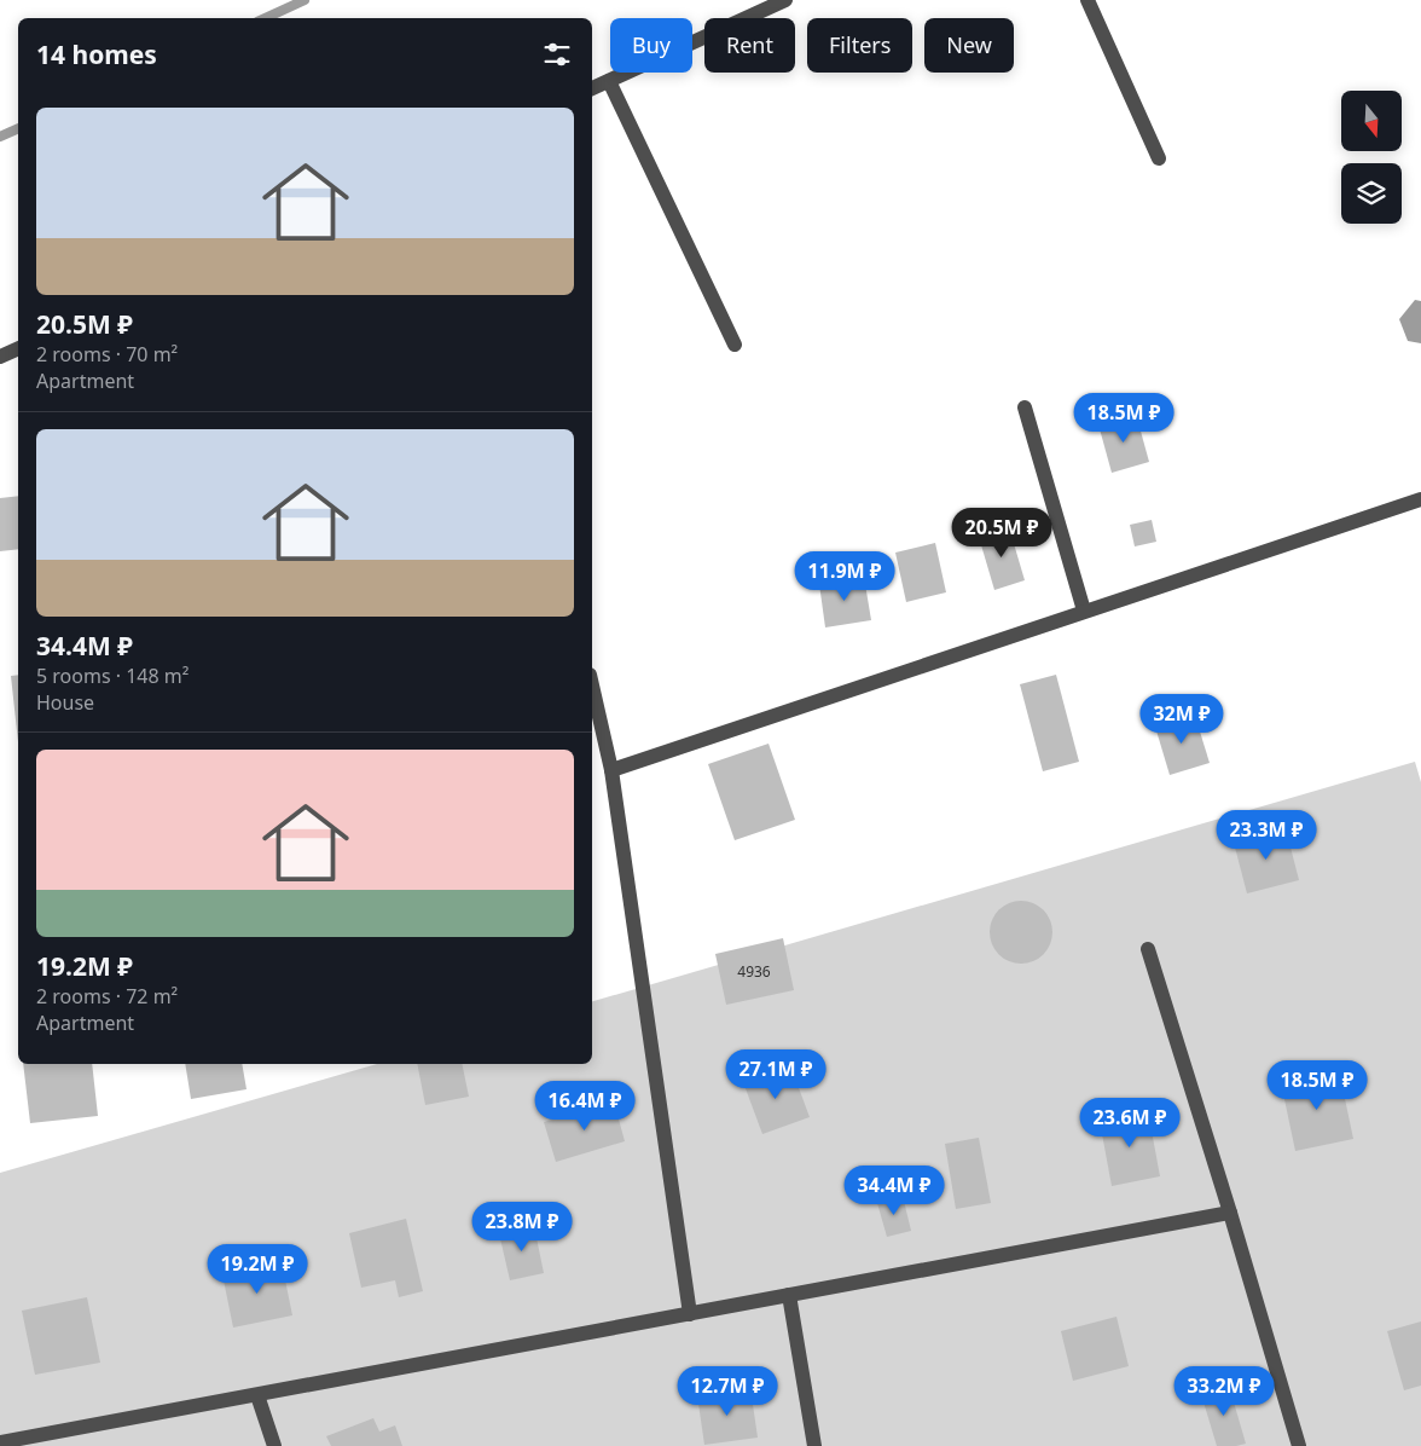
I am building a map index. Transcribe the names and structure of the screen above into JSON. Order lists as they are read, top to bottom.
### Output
{
  "house_numbers": ["4936"],
  "north": "bottom",
  "page": {
    "chip": [
      "Buy",
      "Rent",
      "Filters",
      "New"
    ],
    "heading": "14 homes",
    "list": [
      {
        "name": "20.5M ₽",
        "note": "2 rooms · 70 m² · Apartment"
      },
      {
        "name": "34.4M ₽",
        "note": "5 rooms · 148 m² · House"
      },
      {
        "name": "19.2M ₽",
        "note": "2 rooms · 72 m² · Apartment"
      }
    ],
    "price": [
      "18.5M ₽",
      "20.5M ₽",
      "11.9M ₽",
      "32M ₽",
      "23.3M ₽",
      "27.1M ₽",
      "18.5M ₽",
      "16.4M ₽",
      "23.6M ₽",
      "34.4M ₽",
      "23.8M ₽",
      "19.2M ₽",
      "12.7M ₽",
      "33.2M ₽"
    ]
  }
}
